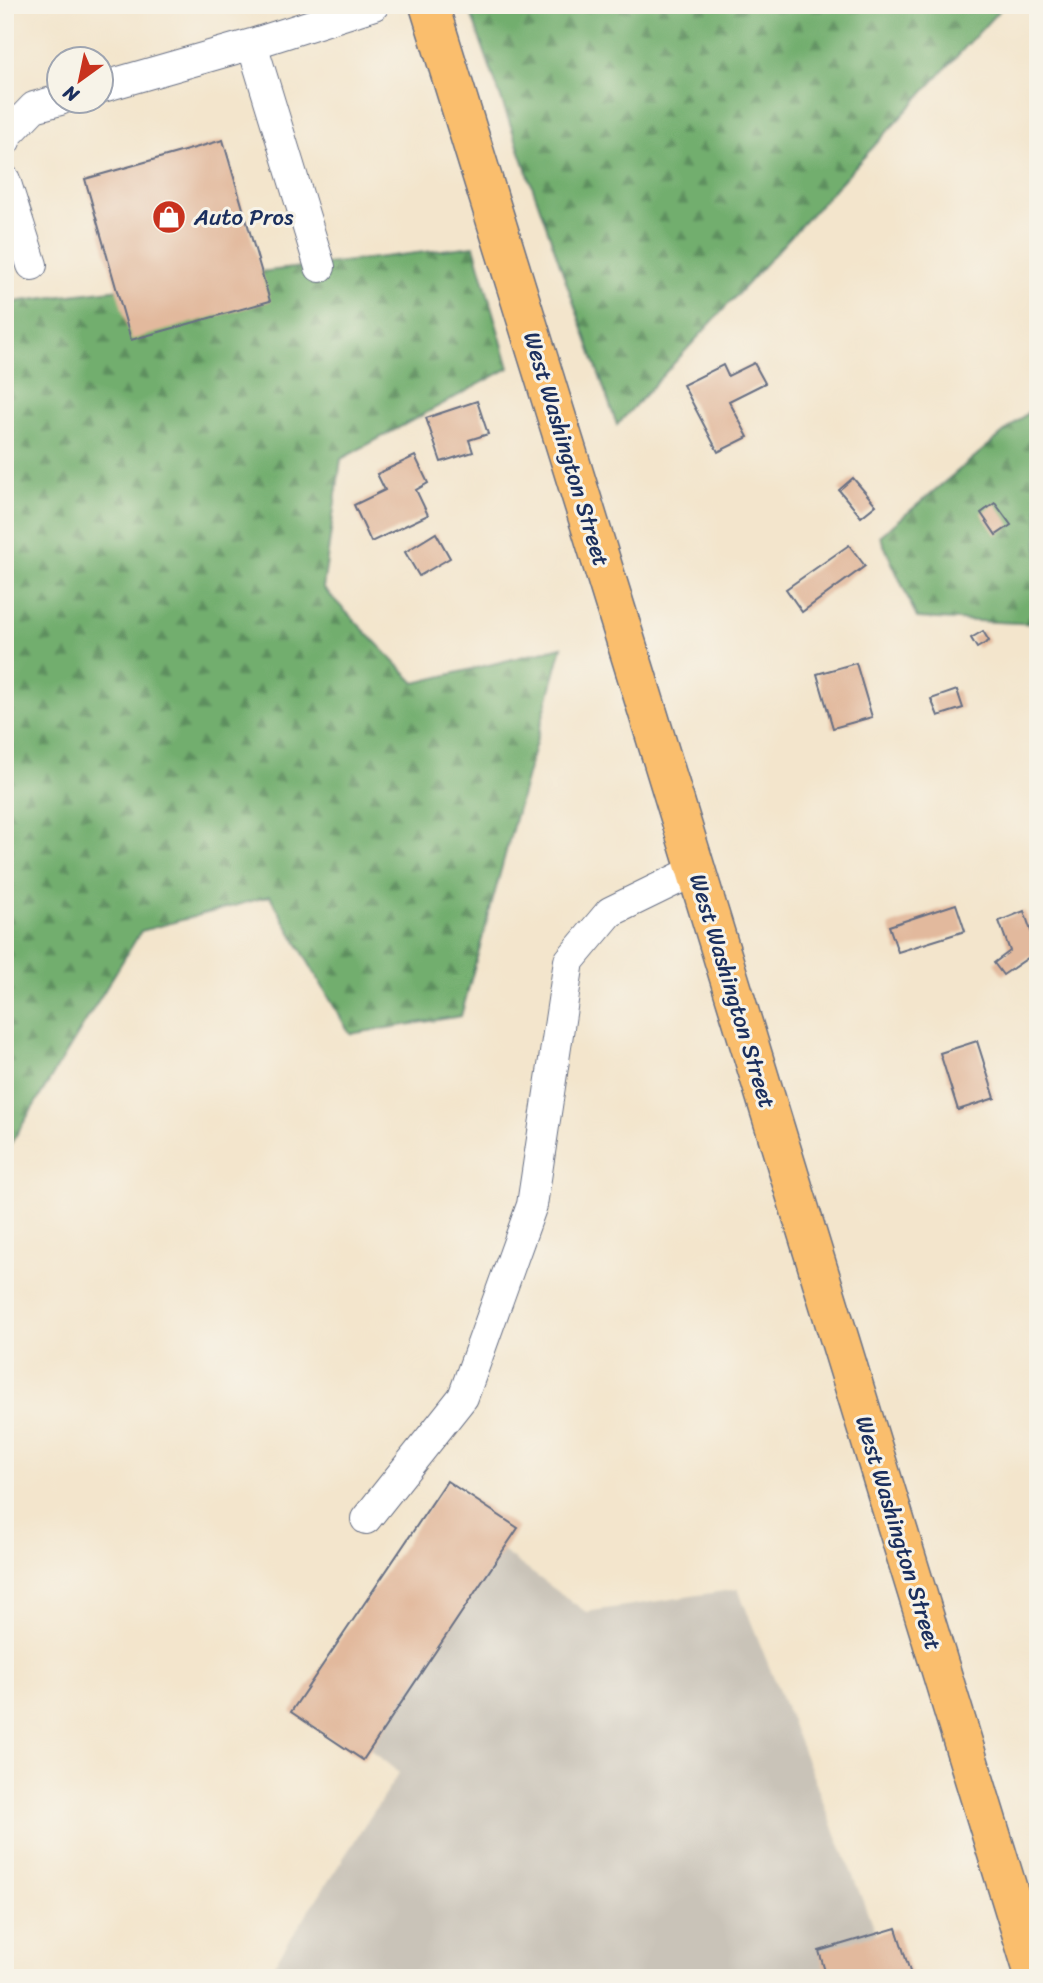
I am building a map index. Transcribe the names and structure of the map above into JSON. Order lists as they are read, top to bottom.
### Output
{
  "streets": {
    "main road": ["West Washington Street"]
  },
  "places": {
    "shop": ["Auto Pros"]
  },
  "north": "bottom left"
}
